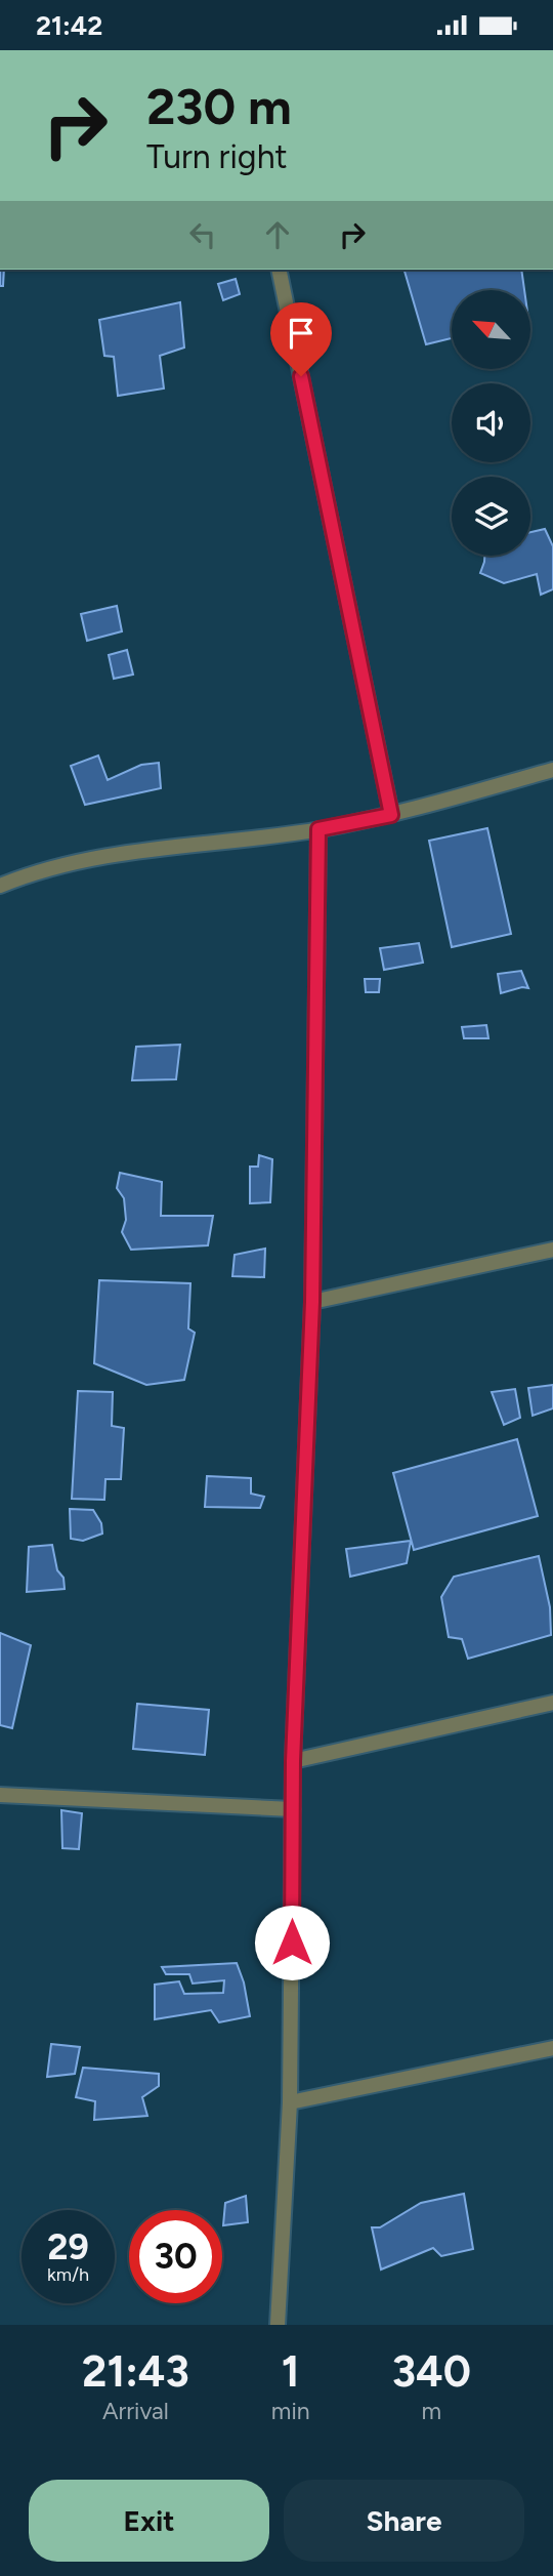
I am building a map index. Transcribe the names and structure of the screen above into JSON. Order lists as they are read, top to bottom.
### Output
{
  "north": "top left",
  "page": {
    "status": "21:42",
    "turn": ["230 m", "Turn right"],
    "speed": "29 km/h",
    "limit": "30",
    "eta": [
      "21:43",
      "Arrival",
      "1",
      "min",
      "340",
      "m"
    ],
    "buttons": ["Exit", "Share"]
  }
}
